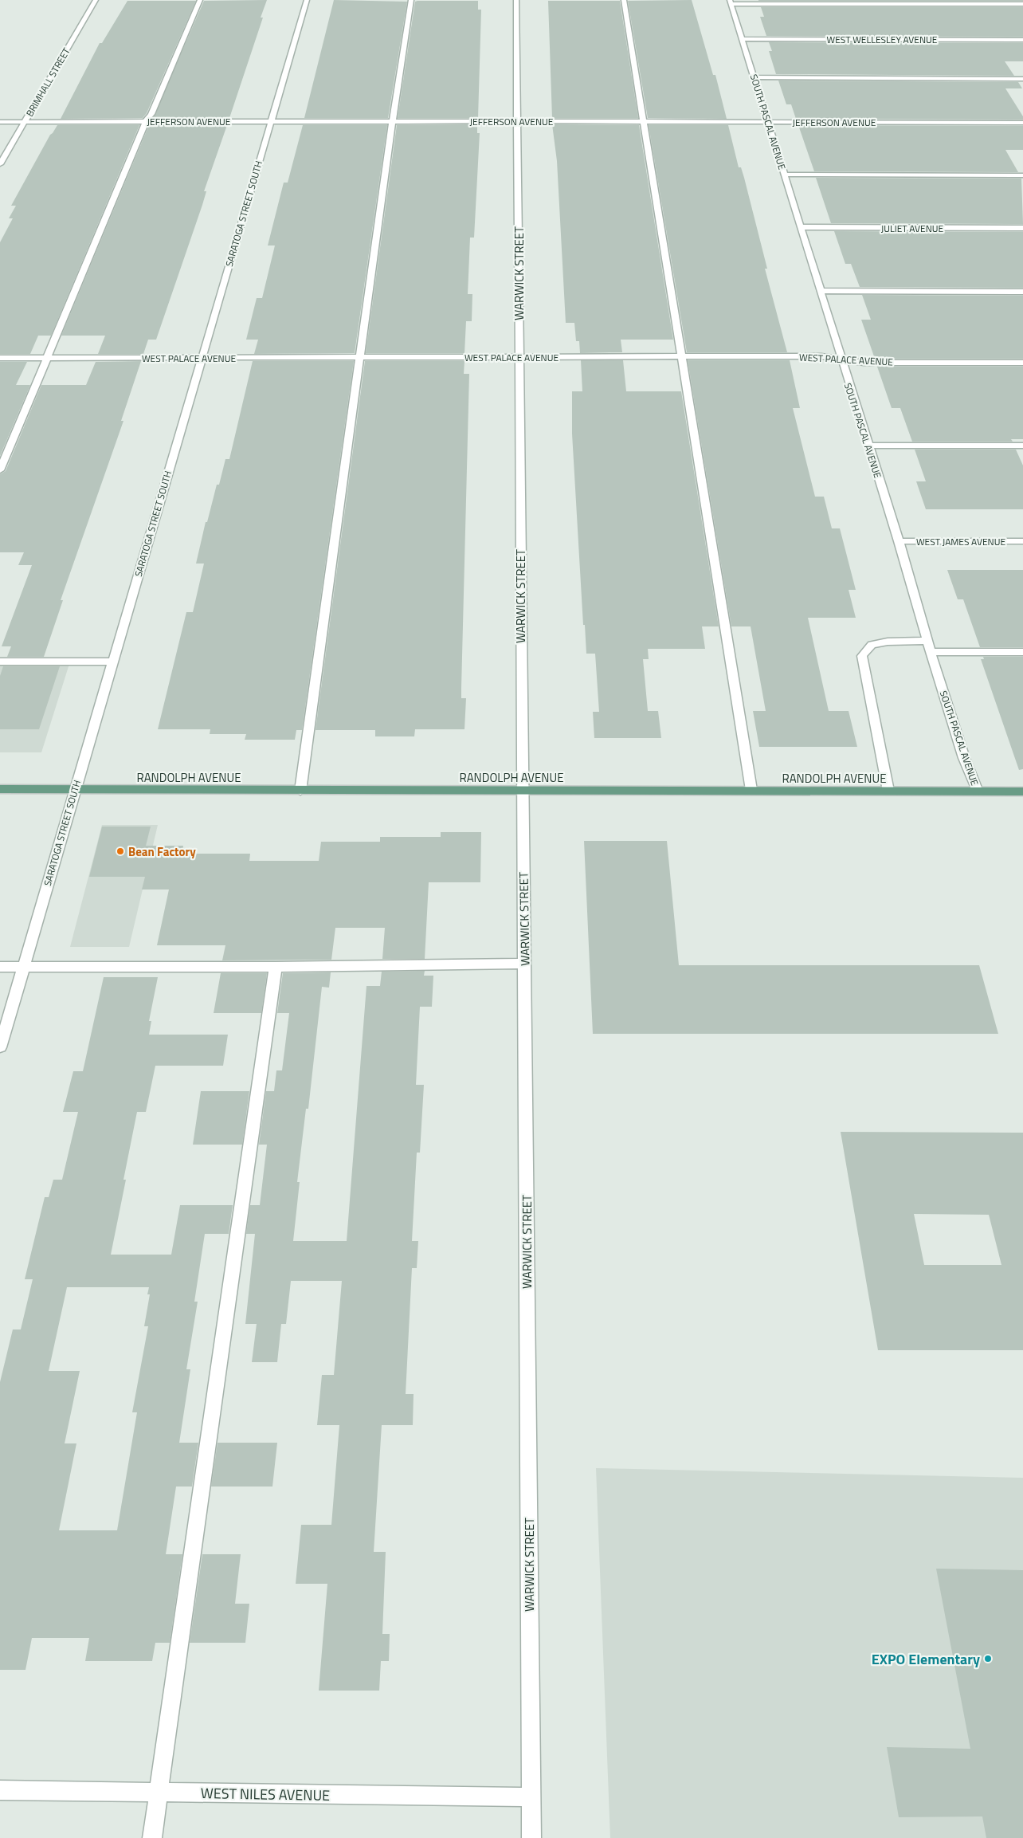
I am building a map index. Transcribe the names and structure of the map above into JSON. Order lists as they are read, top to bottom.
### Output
{
  "streets": {
    "main road": ["RANDOLPH AVENUE"],
    "street": [
      "WEST WELLESLEY AVENUE",
      "BRIMHALL STREET",
      "JEFFERSON AVENUE",
      "SOUTH PASCAL AVENUE",
      "SARATOGA STREET SOUTH",
      "JULIET AVENUE",
      "WARWICK STREET",
      "WEST PALACE AVENUE",
      "WEST JAMES AVENUE",
      "WEST NILES AVENUE"
    ]
  },
  "crossings": [
    ["WEST WELLESLEY AVENUE", "SOUTH PASCAL AVENUE"],
    ["BRIMHALL STREET", "JEFFERSON AVENUE"],
    ["JEFFERSON AVENUE", "SOUTH PASCAL AVENUE"],
    ["JEFFERSON AVENUE", "SARATOGA STREET SOUTH"],
    ["JEFFERSON AVENUE", "WARWICK STREET"],
    ["SOUTH PASCAL AVENUE", "JULIET AVENUE"],
    ["SOUTH PASCAL AVENUE", "WEST PALACE AVENUE"],
    ["SOUTH PASCAL AVENUE", "WEST JAMES AVENUE"],
    ["SOUTH PASCAL AVENUE", "RANDOLPH AVENUE"],
    ["SARATOGA STREET SOUTH", "WEST PALACE AVENUE"],
    ["SARATOGA STREET SOUTH", "RANDOLPH AVENUE"],
    ["WARWICK STREET", "WEST PALACE AVENUE"],
    ["WARWICK STREET", "RANDOLPH AVENUE"],
    ["WARWICK STREET", "WEST NILES AVENUE"]
  ],
  "places": ["Bean Factory", "EXPO Elementary"]
}
